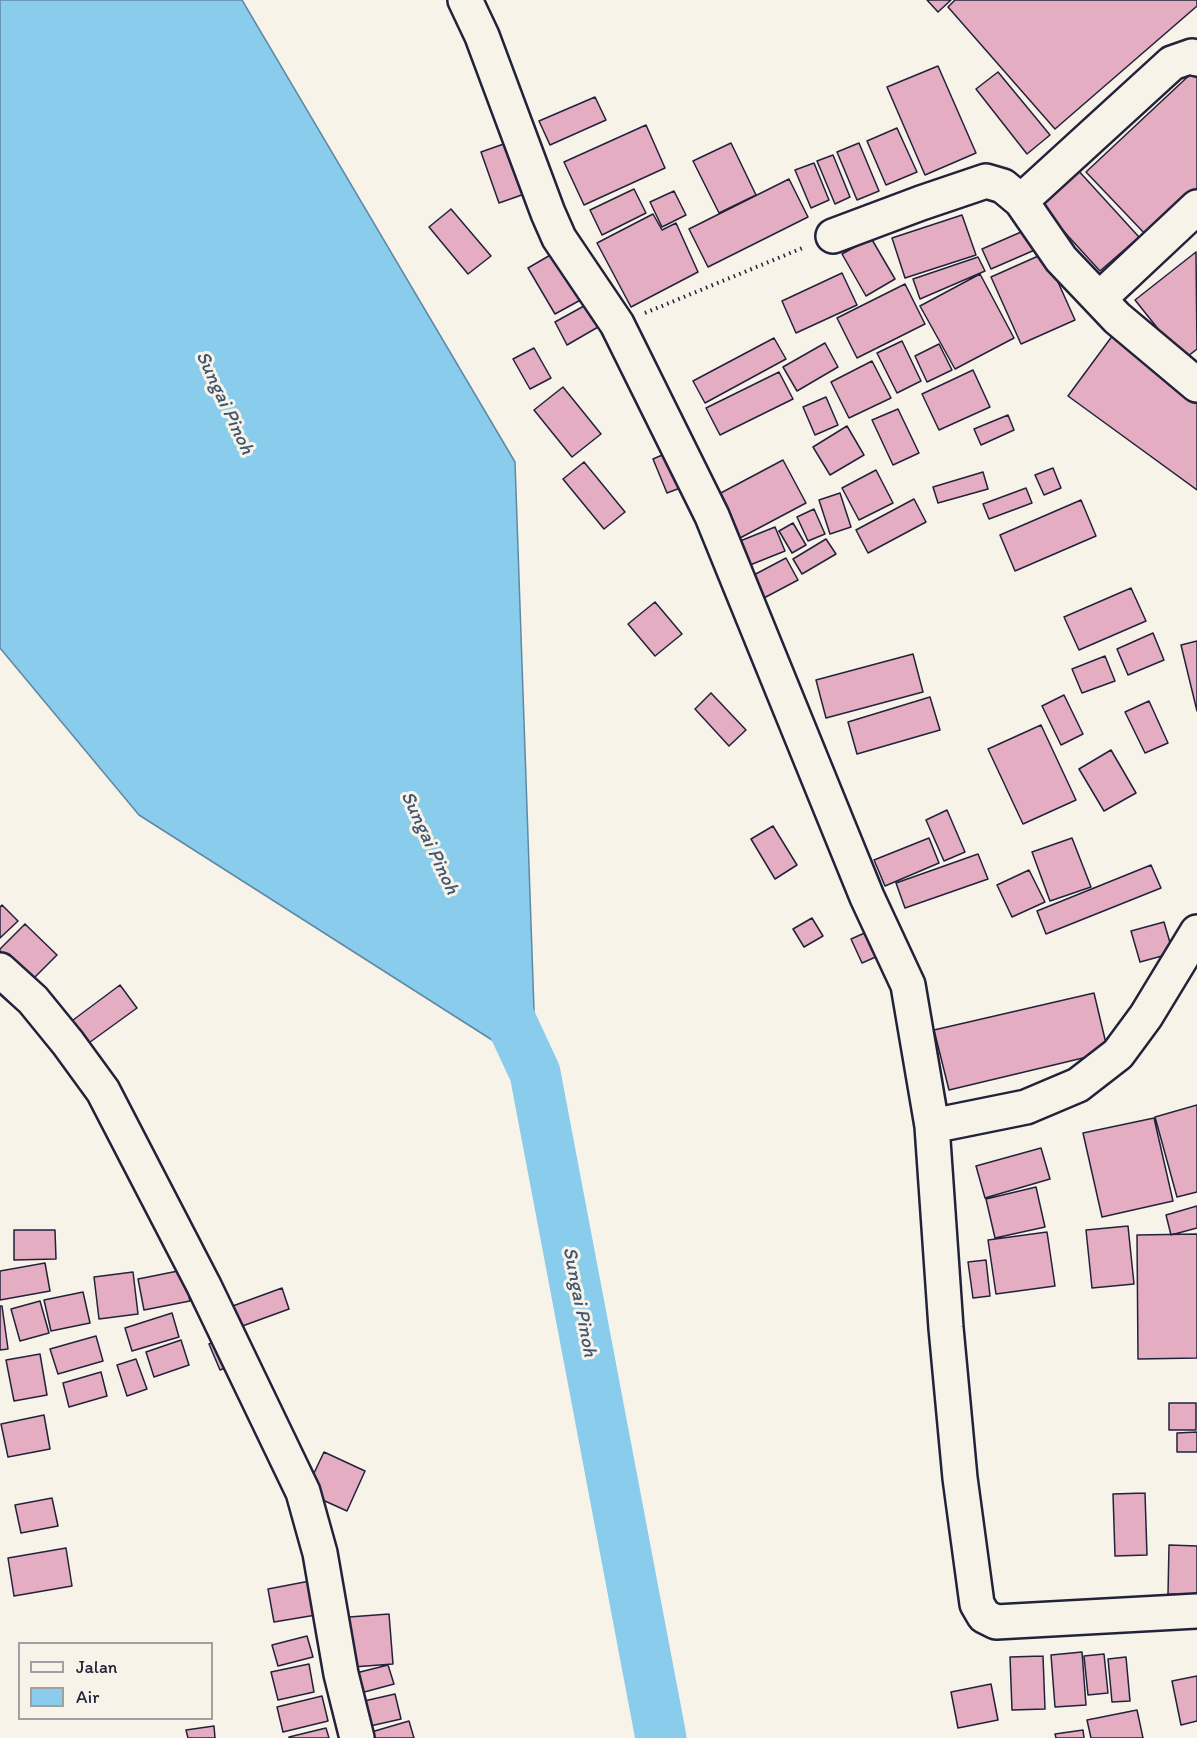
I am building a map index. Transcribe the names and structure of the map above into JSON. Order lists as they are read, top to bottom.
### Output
{
  "water": ["Sungai Pinoh"],
  "legend": ["Jalan", "Air"]
}
